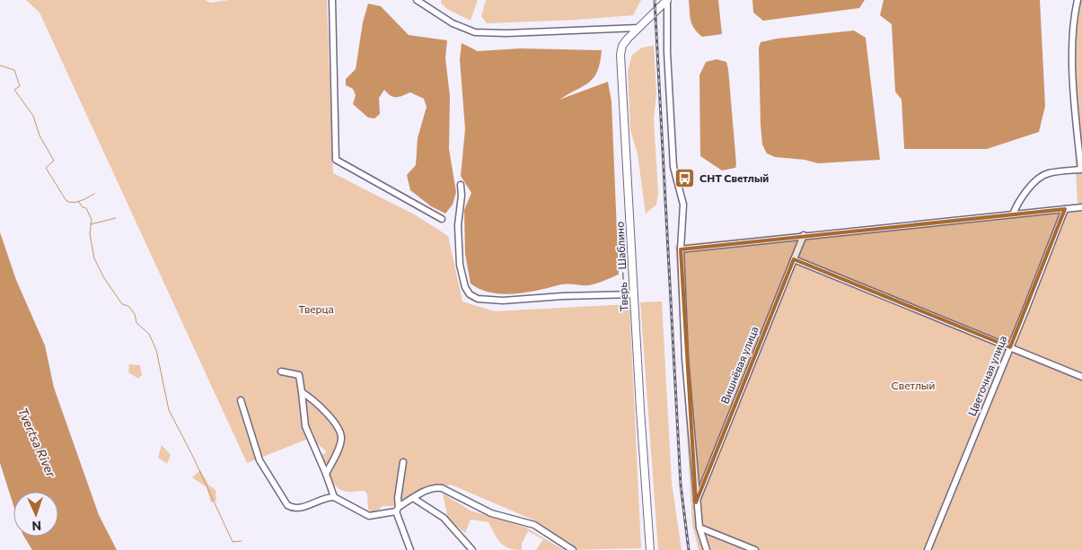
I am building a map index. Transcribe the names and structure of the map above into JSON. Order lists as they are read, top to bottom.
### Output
{
  "streets": {
    "street": ["Тверь — Шаблино", "Вишнёвая улица", "Цветочная улица"]
  },
  "water": ["Tvertsa River"],
  "parks": ["Тверца", "Светлый"],
  "places": {
    "bus stop": ["СНТ Светлый"]
  },
  "north": "bottom"
}
